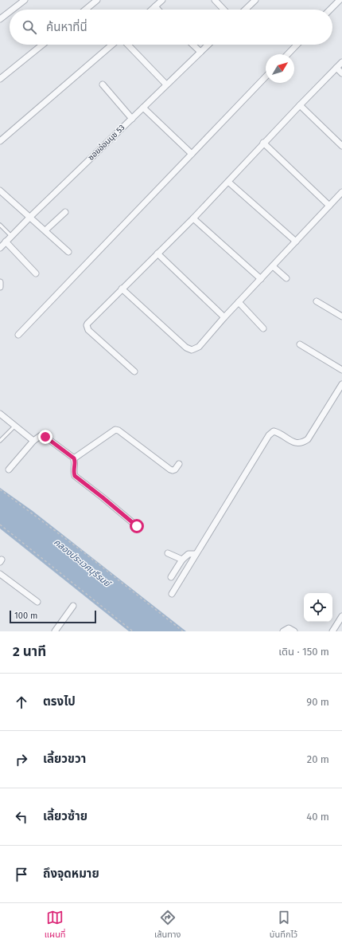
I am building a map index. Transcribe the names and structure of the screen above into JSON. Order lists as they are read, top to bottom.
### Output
{
  "streets": {
    "street": ["ซอยอ่อนนุช 53"]
  },
  "water": ["คลองประเวศบุรีรมย์"],
  "scale_bar": "100 m",
  "north": "top right",
  "page": {
    "search": "ค้นหาที่นี่",
    "scale": "100 m",
    "heading": ["2 นาที", "เดิน · 150 m"],
    "list": [
      ["ตรงไป", "90 m"],
      ["เลี้ยวขวา", "20 m"],
      ["เลี้ยวซ้าย", "40 m"],
      "ถึงจุดหมาย"
    ],
    "nav": ["แผนที่", "เส้นทาง", "บันทึกไว้"]
  }
}
